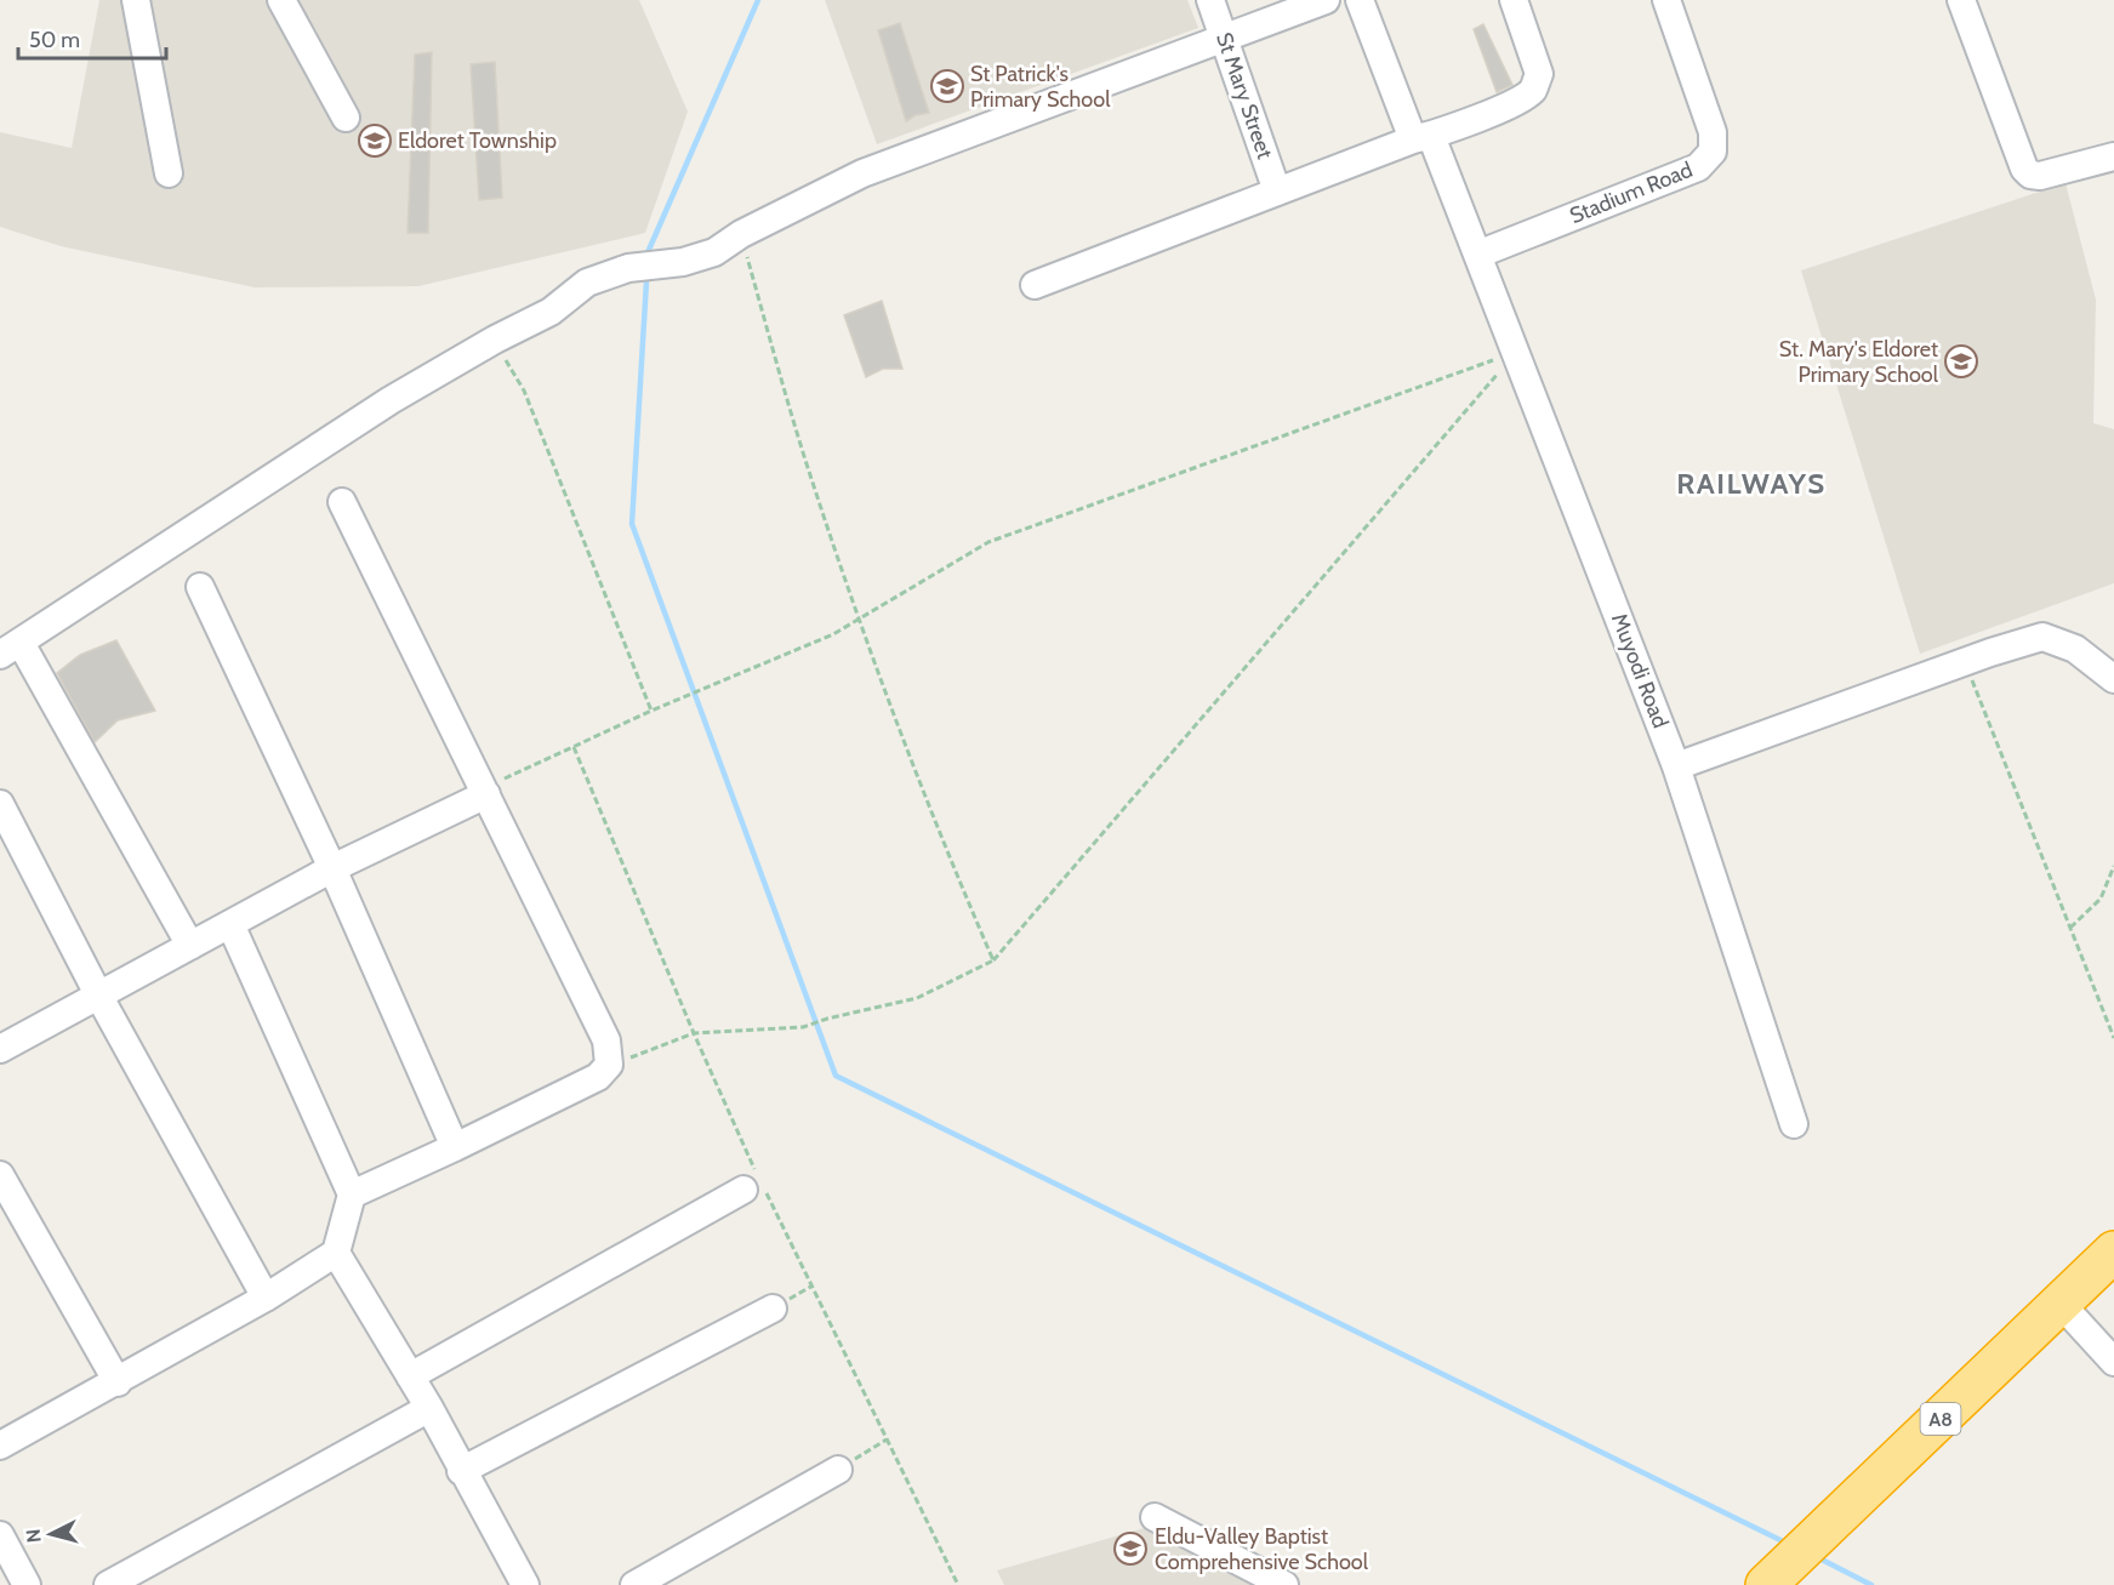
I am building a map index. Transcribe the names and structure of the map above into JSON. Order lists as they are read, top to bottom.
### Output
{
  "streets": {
    "highway": ["A8"],
    "street": ["St Mary Street", "Stadium Road", "Muyodi Road"]
  },
  "crossings": [
    ["Stadium Road", "Muyodi Road"]
  ],
  "districts": ["RAILWAYS"],
  "places": {
    "school or university": [
      "St Patrick's Primary School",
      "Eldoret Township",
      "St. Mary's Eldoret Primary School",
      "Eldu-Valley Baptist Comprehensive School"
    ]
  },
  "scale_bar": "50 m",
  "north": "left"
}
